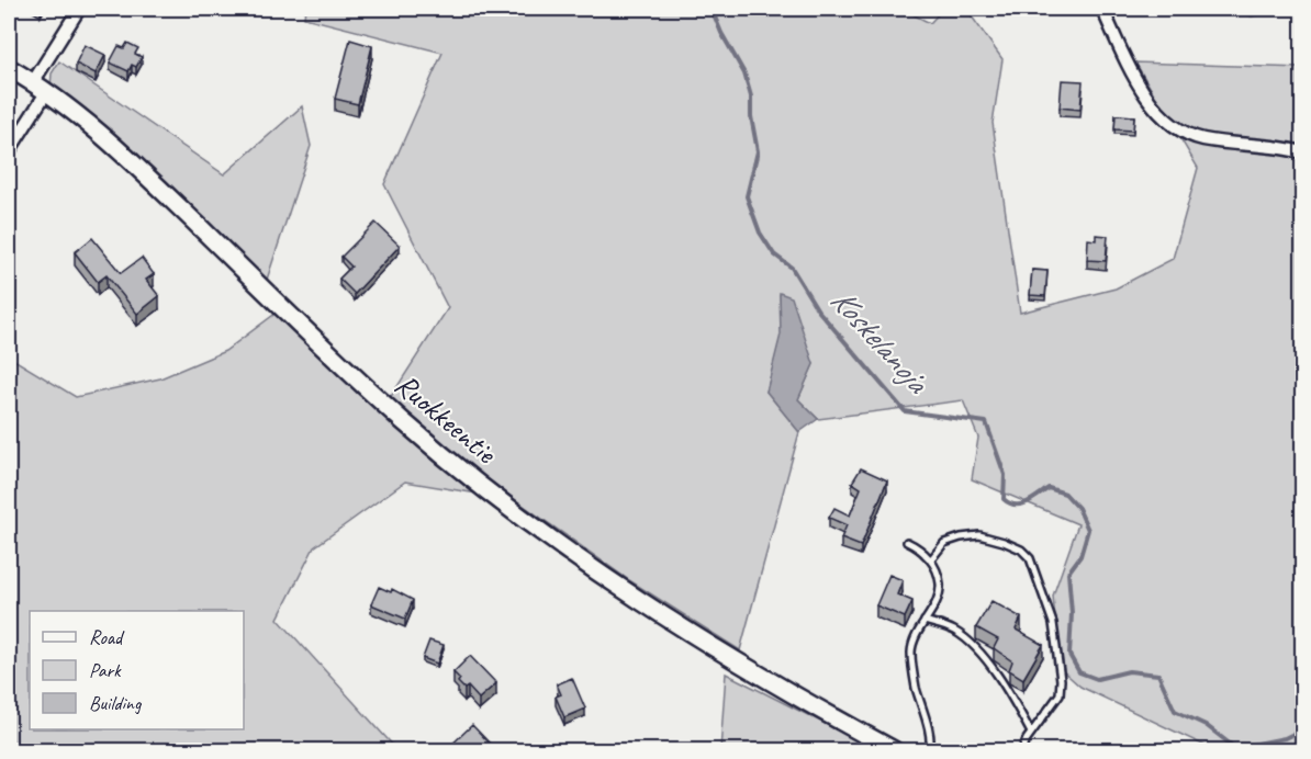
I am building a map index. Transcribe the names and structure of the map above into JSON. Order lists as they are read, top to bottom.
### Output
{
  "streets": {
    "street": ["Ruokkeentie"]
  },
  "water": ["Koskelanoja"],
  "legend": ["Road", "Park", "Building"]
}
